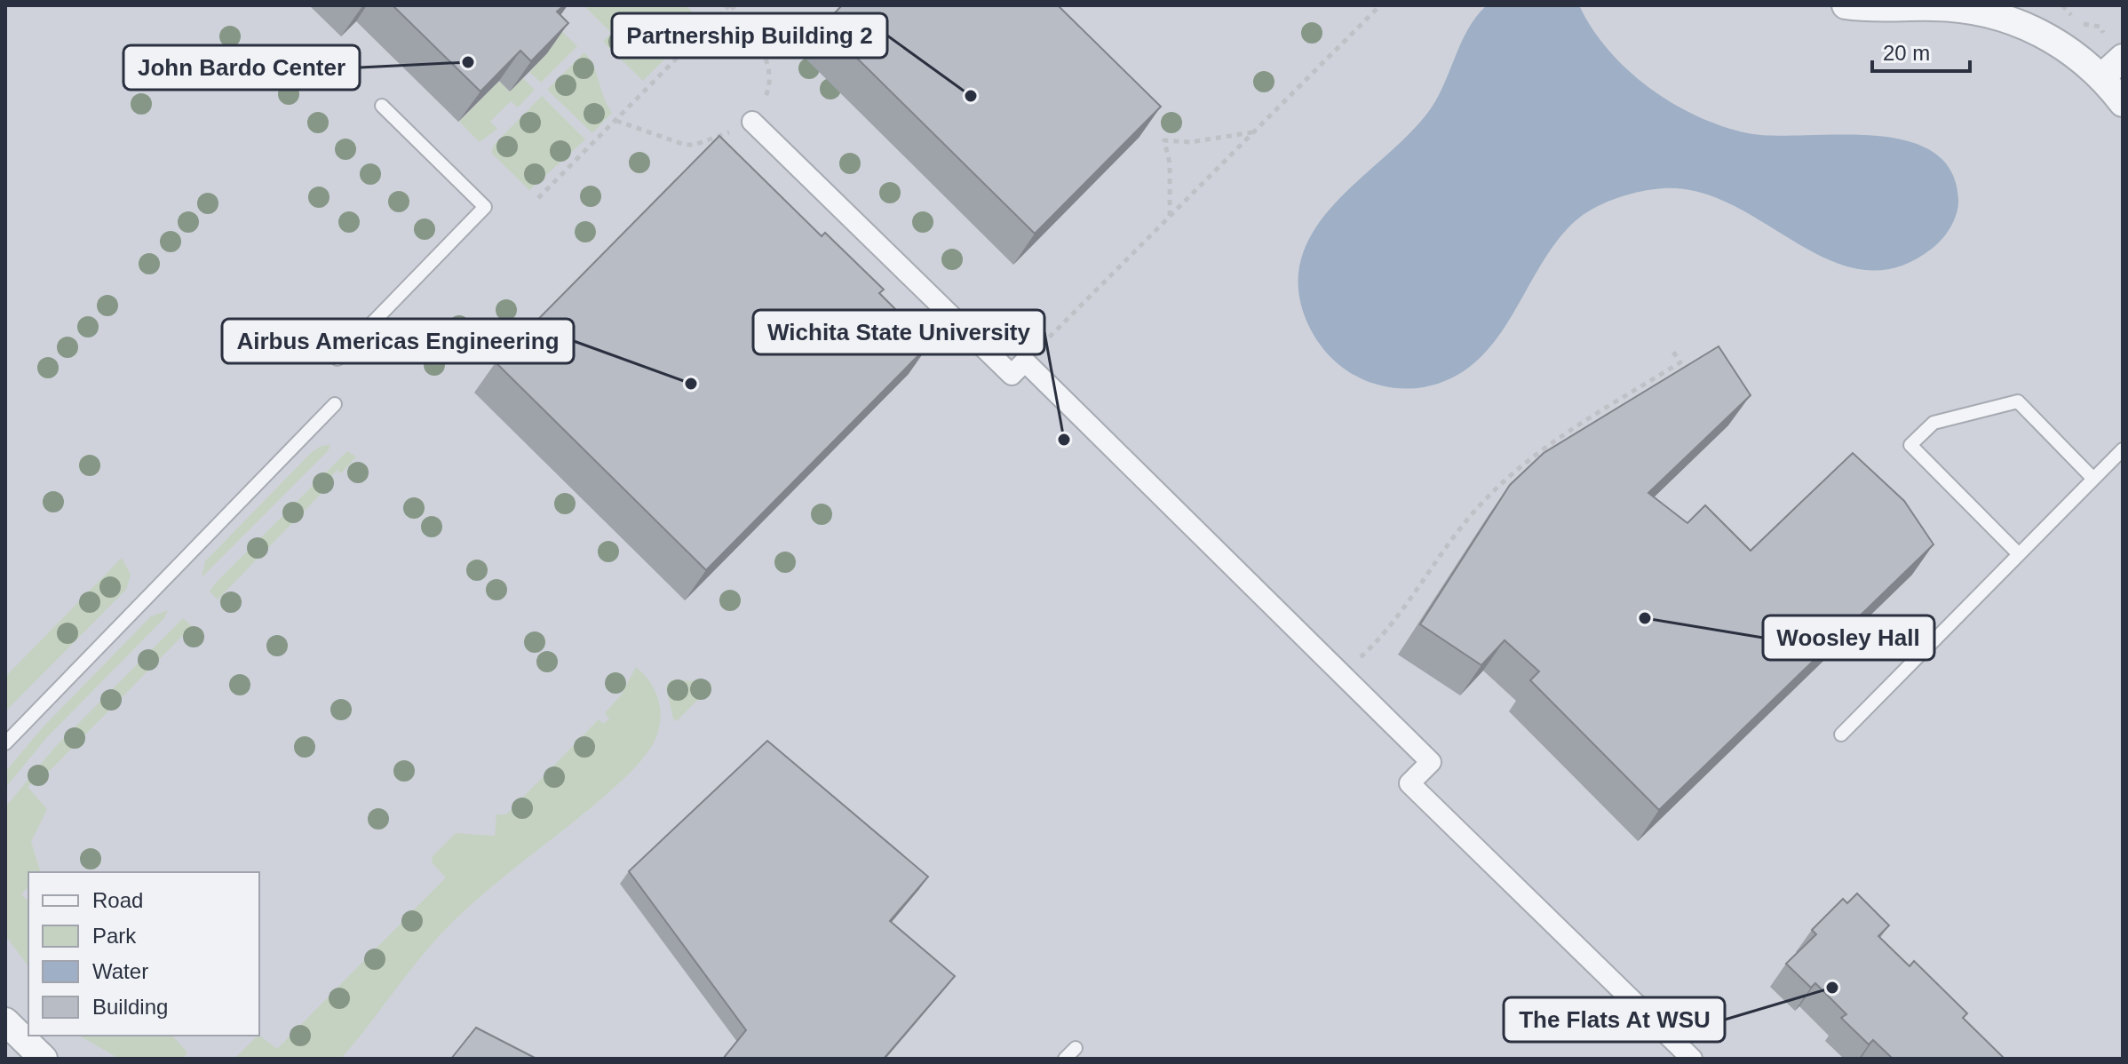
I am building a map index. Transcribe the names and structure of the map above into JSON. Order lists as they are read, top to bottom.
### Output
{
  "places": [
    "John Bardo Center",
    "Partnership Building 2",
    "Airbus Americas Engineering",
    "Wichita State University",
    "Woosley Hall",
    "The Flats At WSU"
  ],
  "legend": [
    "Road",
    "Park",
    "Water",
    "Building"
  ],
  "scale_bar": "20 m"
}
